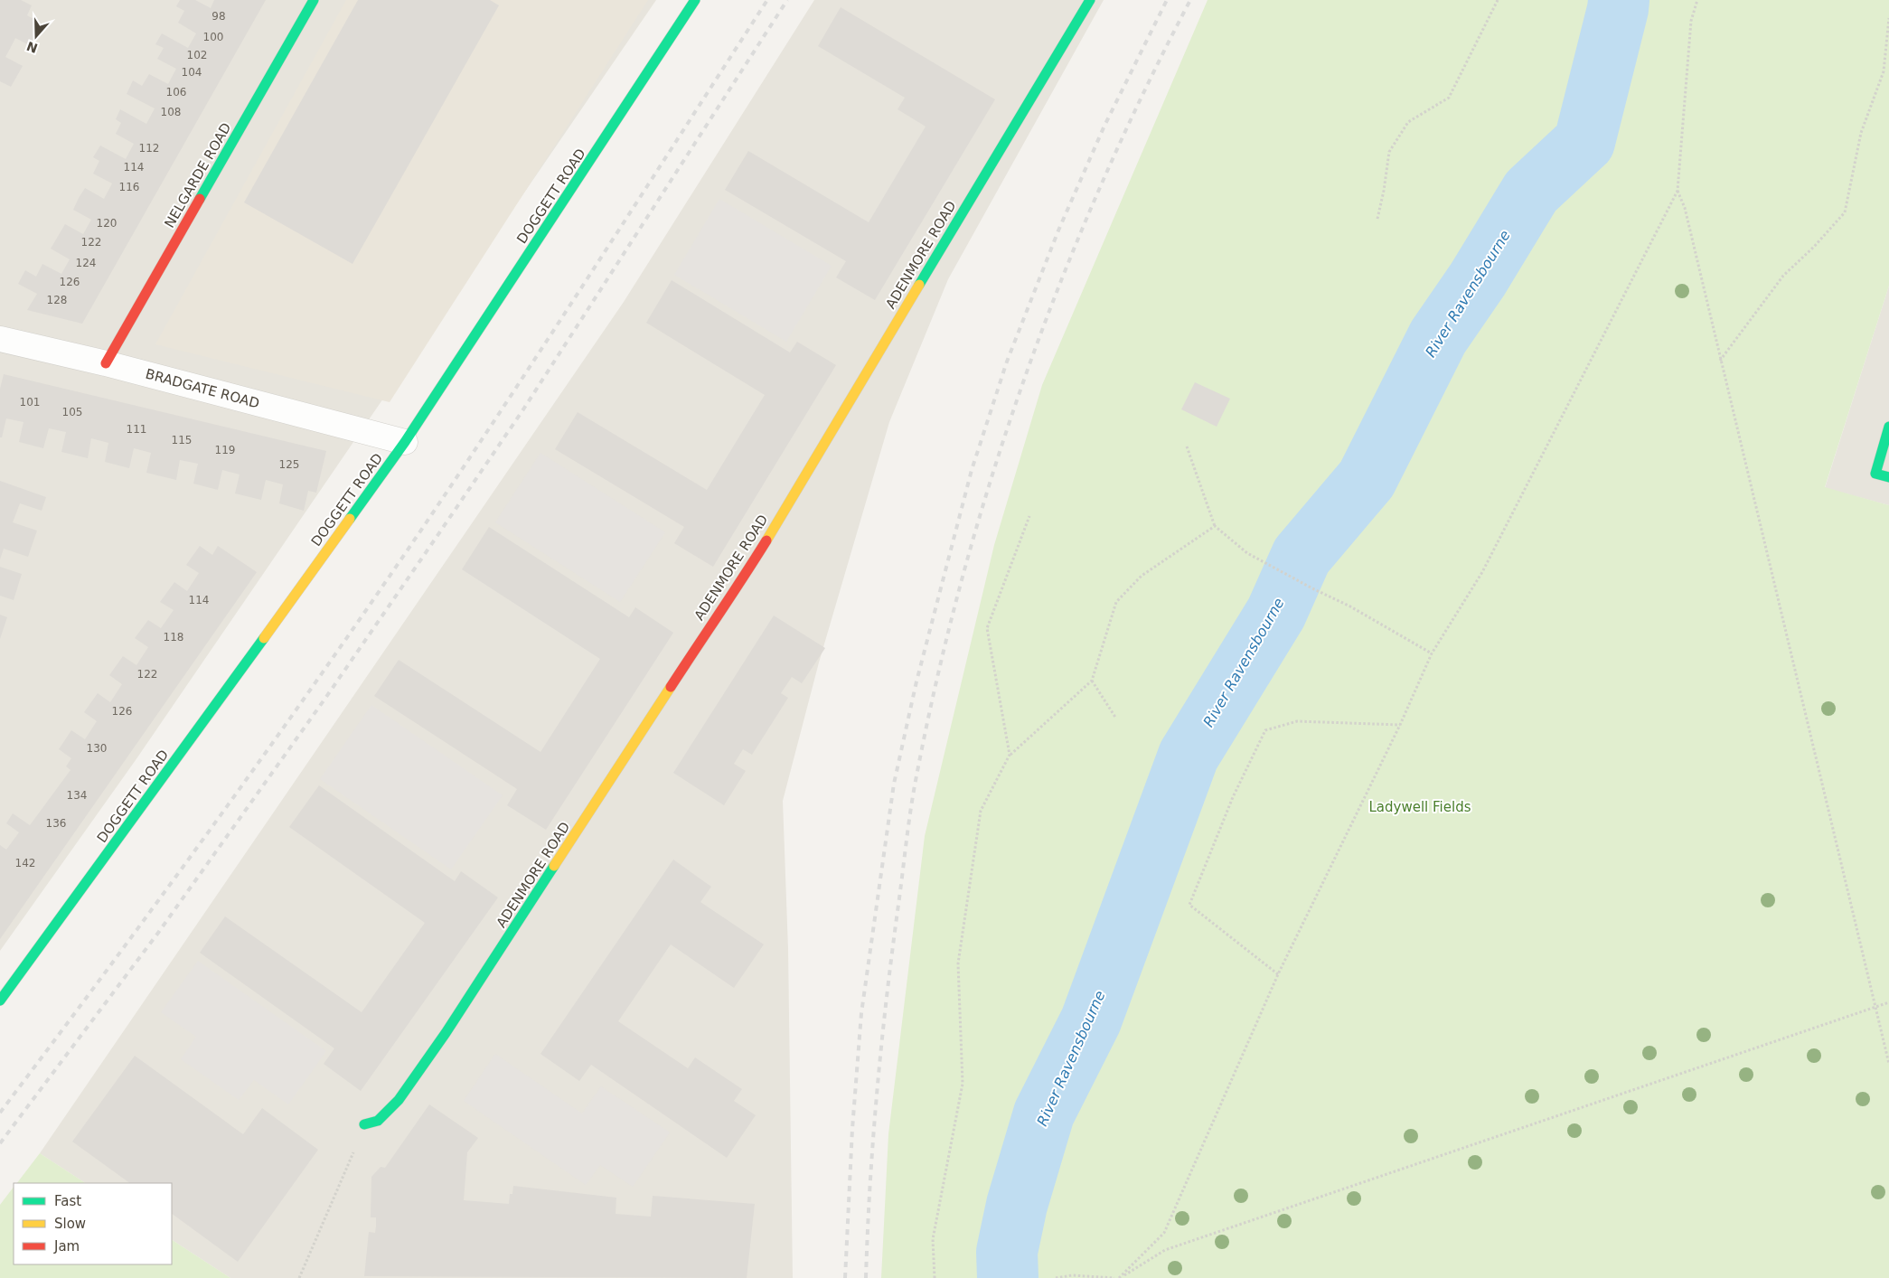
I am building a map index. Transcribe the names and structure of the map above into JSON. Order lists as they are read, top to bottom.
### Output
{
  "streets": {
    "street": [
      "NELGARDE ROAD",
      "DOGGETT ROAD",
      "ADENMORE ROAD",
      "BRADGATE ROAD"
    ]
  },
  "crossings": [
    ["NELGARDE ROAD", "BRADGATE ROAD"],
    ["DOGGETT ROAD", "BRADGATE ROAD"]
  ],
  "water": ["River Ravensbourne"],
  "parks": ["Ladywell Fields"],
  "house_numbers": [
    "98",
    "100",
    "102",
    "104",
    "106",
    "108",
    "112",
    "114",
    "116",
    "120",
    "122",
    "124",
    "126",
    "128",
    "101",
    "105",
    "111",
    "115",
    "119",
    "125",
    "114",
    "118",
    "122",
    "126",
    "130",
    "134",
    "136",
    "142"
  ],
  "legend": ["Fast", "Slow", "Jam"],
  "north": "bottom"
}
